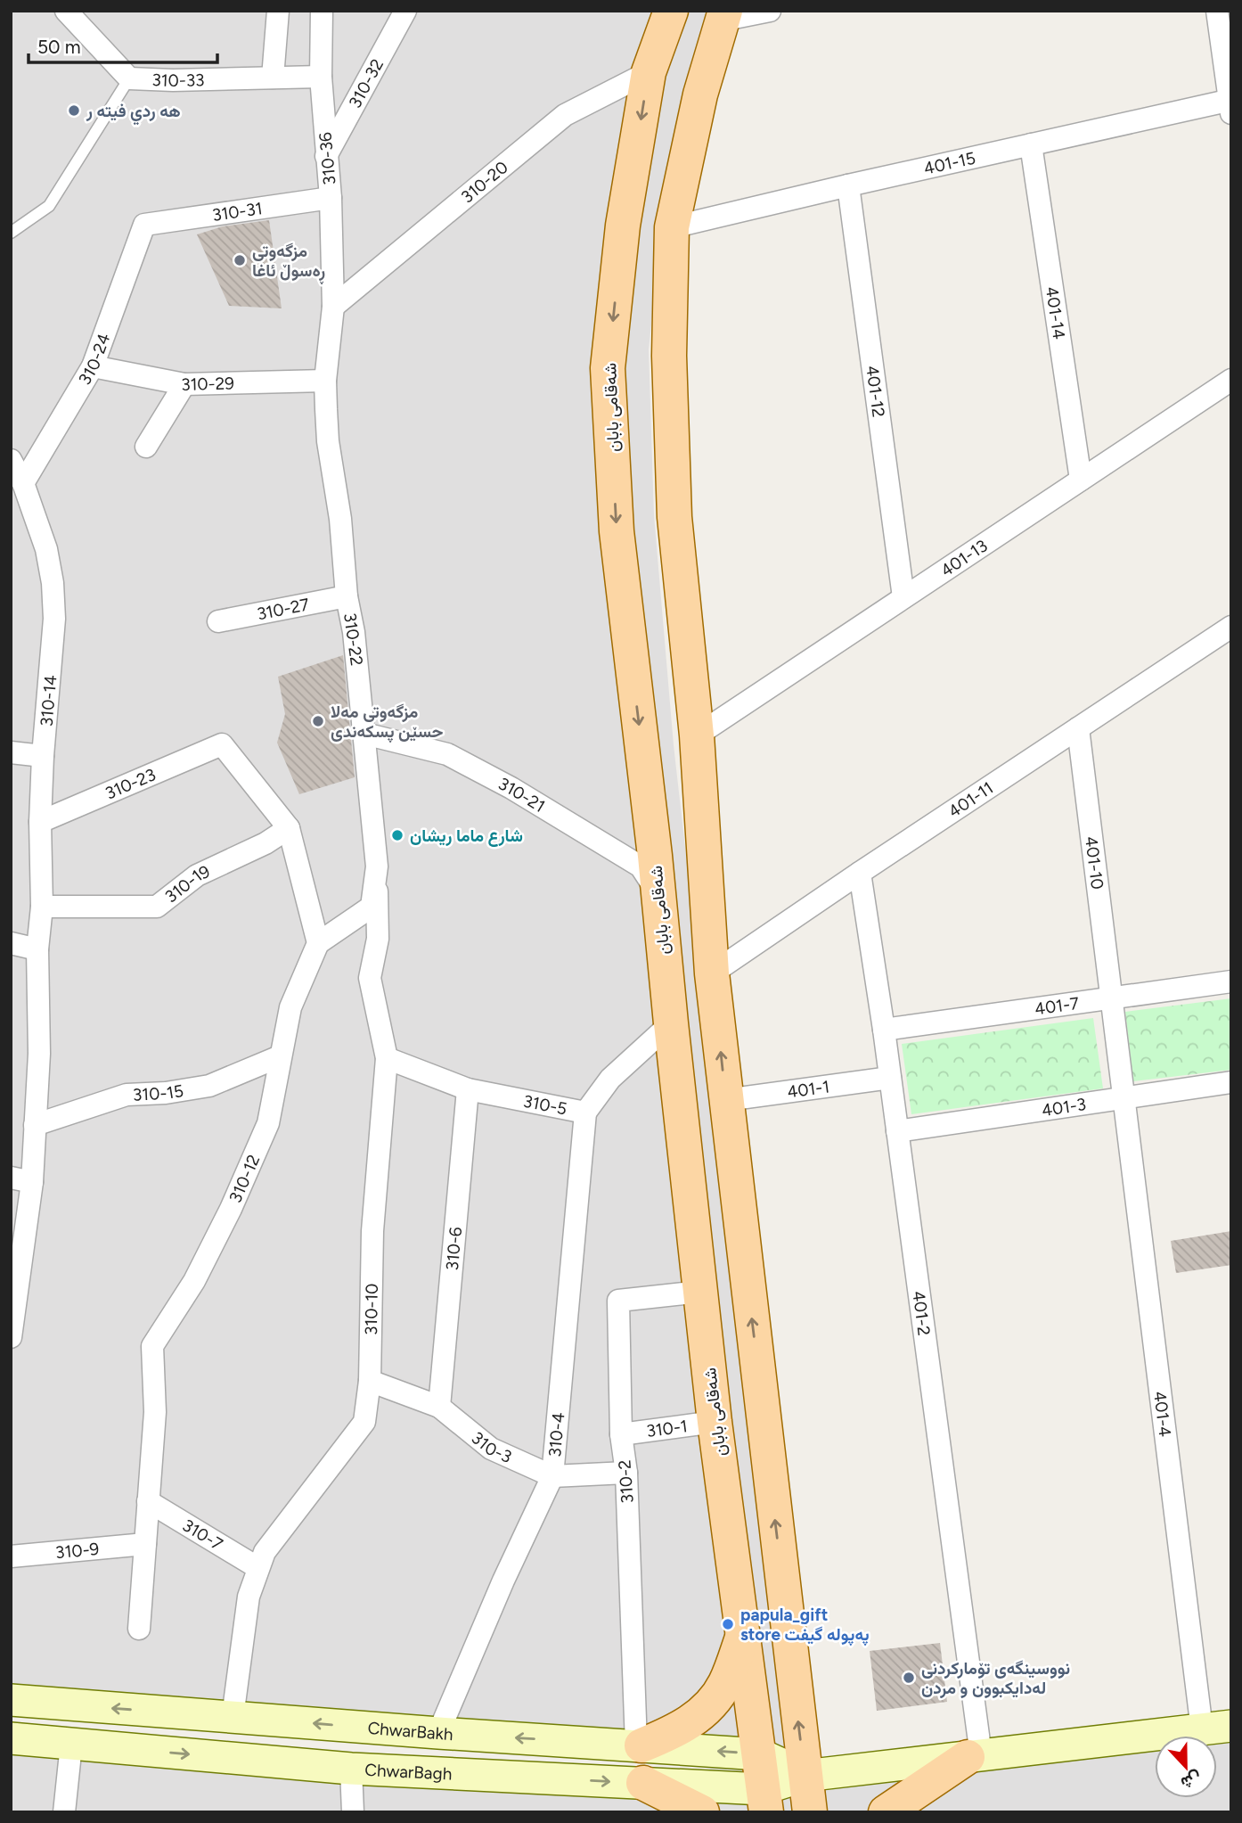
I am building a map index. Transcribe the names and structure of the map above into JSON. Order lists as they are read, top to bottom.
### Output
{
  "streets": {
    "main road": ["شەقامی بابان", "ChwarBakh", "ChwarBagh"],
    "street": [
      "310-33",
      "310-32",
      "310-36",
      "401-15",
      "310-20",
      "310-31",
      "401-14",
      "310-24",
      "310-29",
      "401-12",
      "401-13",
      "310-27",
      "310-22",
      "310-14",
      "310-23",
      "310-21",
      "401-11",
      "401-10",
      "310-19",
      "401-7",
      "401-1",
      "310-15",
      "310-5",
      "401-3",
      "310-12",
      "310-6",
      "310-10",
      "401-2",
      "401-4",
      "310-1",
      "310-4",
      "310-3",
      "310-2",
      "310-7",
      "310-9"
    ]
  },
  "crossings": [
    ["310-33", "310-36"],
    ["310-32", "310-36"],
    ["310-36", "310-20"],
    ["310-36", "310-31"],
    ["310-36", "310-22"],
    ["401-15", "401-14"],
    ["401-15", "401-12"],
    ["310-20", "شەقامی بابان"],
    ["310-20", "310-22"],
    ["310-31", "310-24"],
    ["401-14", "401-13"],
    ["310-24", "310-29"],
    ["310-24", "310-14"],
    ["310-29", "310-22"],
    ["401-12", "401-13"],
    ["شەقامی بابان", "310-21"],
    ["شەقامی بابان", "310-5"],
    ["شەقامی بابان", "310-1"],
    ["شەقامی بابان", "310-2"],
    ["شەقامی بابان", "ChwarBakh"],
    ["شەقامی بابان", "ChwarBagh"],
    ["310-27", "310-22"],
    ["310-22", "310-21"],
    ["310-22", "310-12"],
    ["310-22", "310-10"],
    ["310-14", "310-23"],
    ["310-14", "310-19"],
    ["310-14", "310-15"],
    ["310-23", "310-19"],
    ["401-11", "401-10"],
    ["401-11", "401-2"],
    ["401-10", "401-7"],
    ["401-10", "401-3"],
    ["401-10", "401-4"],
    ["401-7", "401-2"],
    ["401-1", "401-2"],
    ["310-15", "310-12"],
    ["310-5", "310-6"],
    ["310-5", "310-10"],
    ["310-5", "310-4"],
    ["401-3", "401-2"],
    ["401-3", "401-4"],
    ["310-12", "310-7"],
    ["310-12", "310-9"],
    ["310-6", "310-3"],
    ["310-10", "310-3"],
    ["310-10", "310-7"],
    ["310-10", "ChwarBakh"],
    ["401-2", "ChwarBagh"],
    ["401-4", "ChwarBagh"],
    ["310-1", "310-2"],
    ["310-4", "310-3"],
    ["310-4", "ChwarBakh"],
    ["310-3", "310-2"],
    ["310-2", "ChwarBakh"],
    ["ChwarBakh", "ChwarBagh"]
  ],
  "one_way": ["ChwarBakh", "ChwarBagh"],
  "places": [
    "هه ردي فيته ر",
    "مزگەوتی ڕەسوڵ ئاغا",
    "مزگەوتی مەلا حسێن پسکەندی",
    "شارع ماما ريشان",
    "papula_gift store پەپولە گیفت",
    "نووسینگەی تۆمارکردنی لەدایکبوون و مردن"
  ],
  "scale_bar": "50 m",
  "north": "bottom"
}
